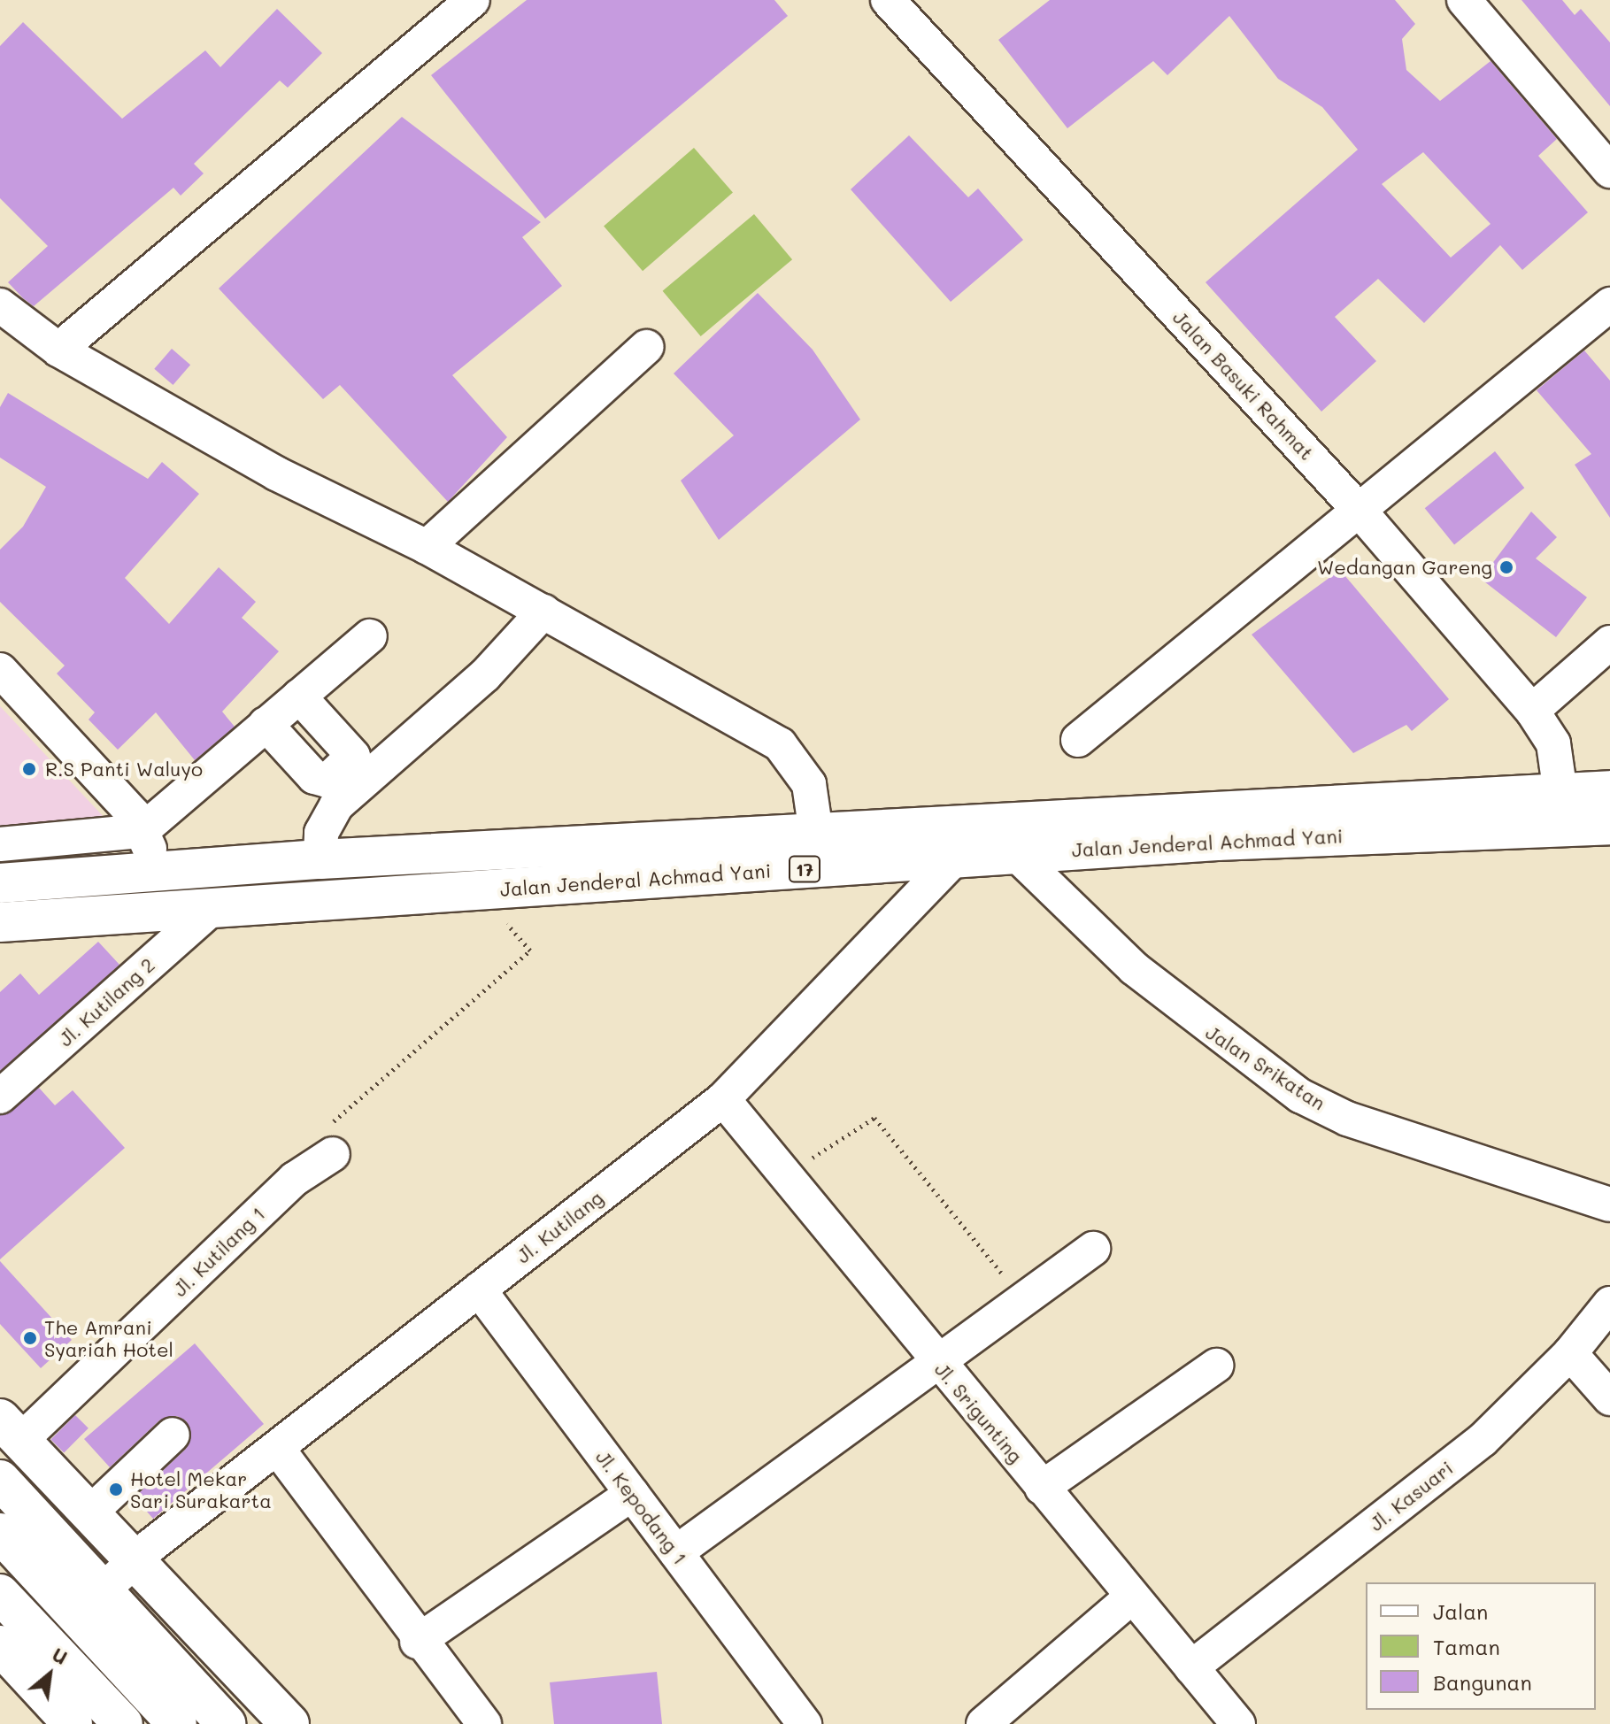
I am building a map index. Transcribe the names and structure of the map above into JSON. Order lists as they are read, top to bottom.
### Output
{
  "streets": {
    "main road": ["Jalan Jenderal Achmad Yani", "17"],
    "street": [
      "Jalan Basuki Rahmat",
      "Jl. Kutilang 2",
      "Jalan Srikatan",
      "Jl. Kutilang",
      "Jl. Kutilang 1",
      "Jl. Srigunting",
      "Jl. Kasuari",
      "Jl. Kepodang 1"
    ]
  },
  "crossings": [
    ["Jalan Jenderal Achmad Yani", "Jl. Kutilang 2"],
    ["Jalan Jenderal Achmad Yani", "Jalan Srikatan"],
    ["Jalan Jenderal Achmad Yani", "Jl. Kutilang"],
    ["Jl. Kutilang", "Jl. Srigunting"],
    ["Jl. Kutilang", "Jl. Kepodang 1"],
    ["Jl. Srigunting", "Jl. Kasuari"]
  ],
  "places": [
    "Wedangan Gareng",
    "R.S Panti Waluyo",
    "The Amrani Syariah Hotel",
    "Hotel Mekar Sari Surakarta"
  ],
  "legend": ["Jalan", "Taman", "Bangunan"],
  "north": "top right"
}
